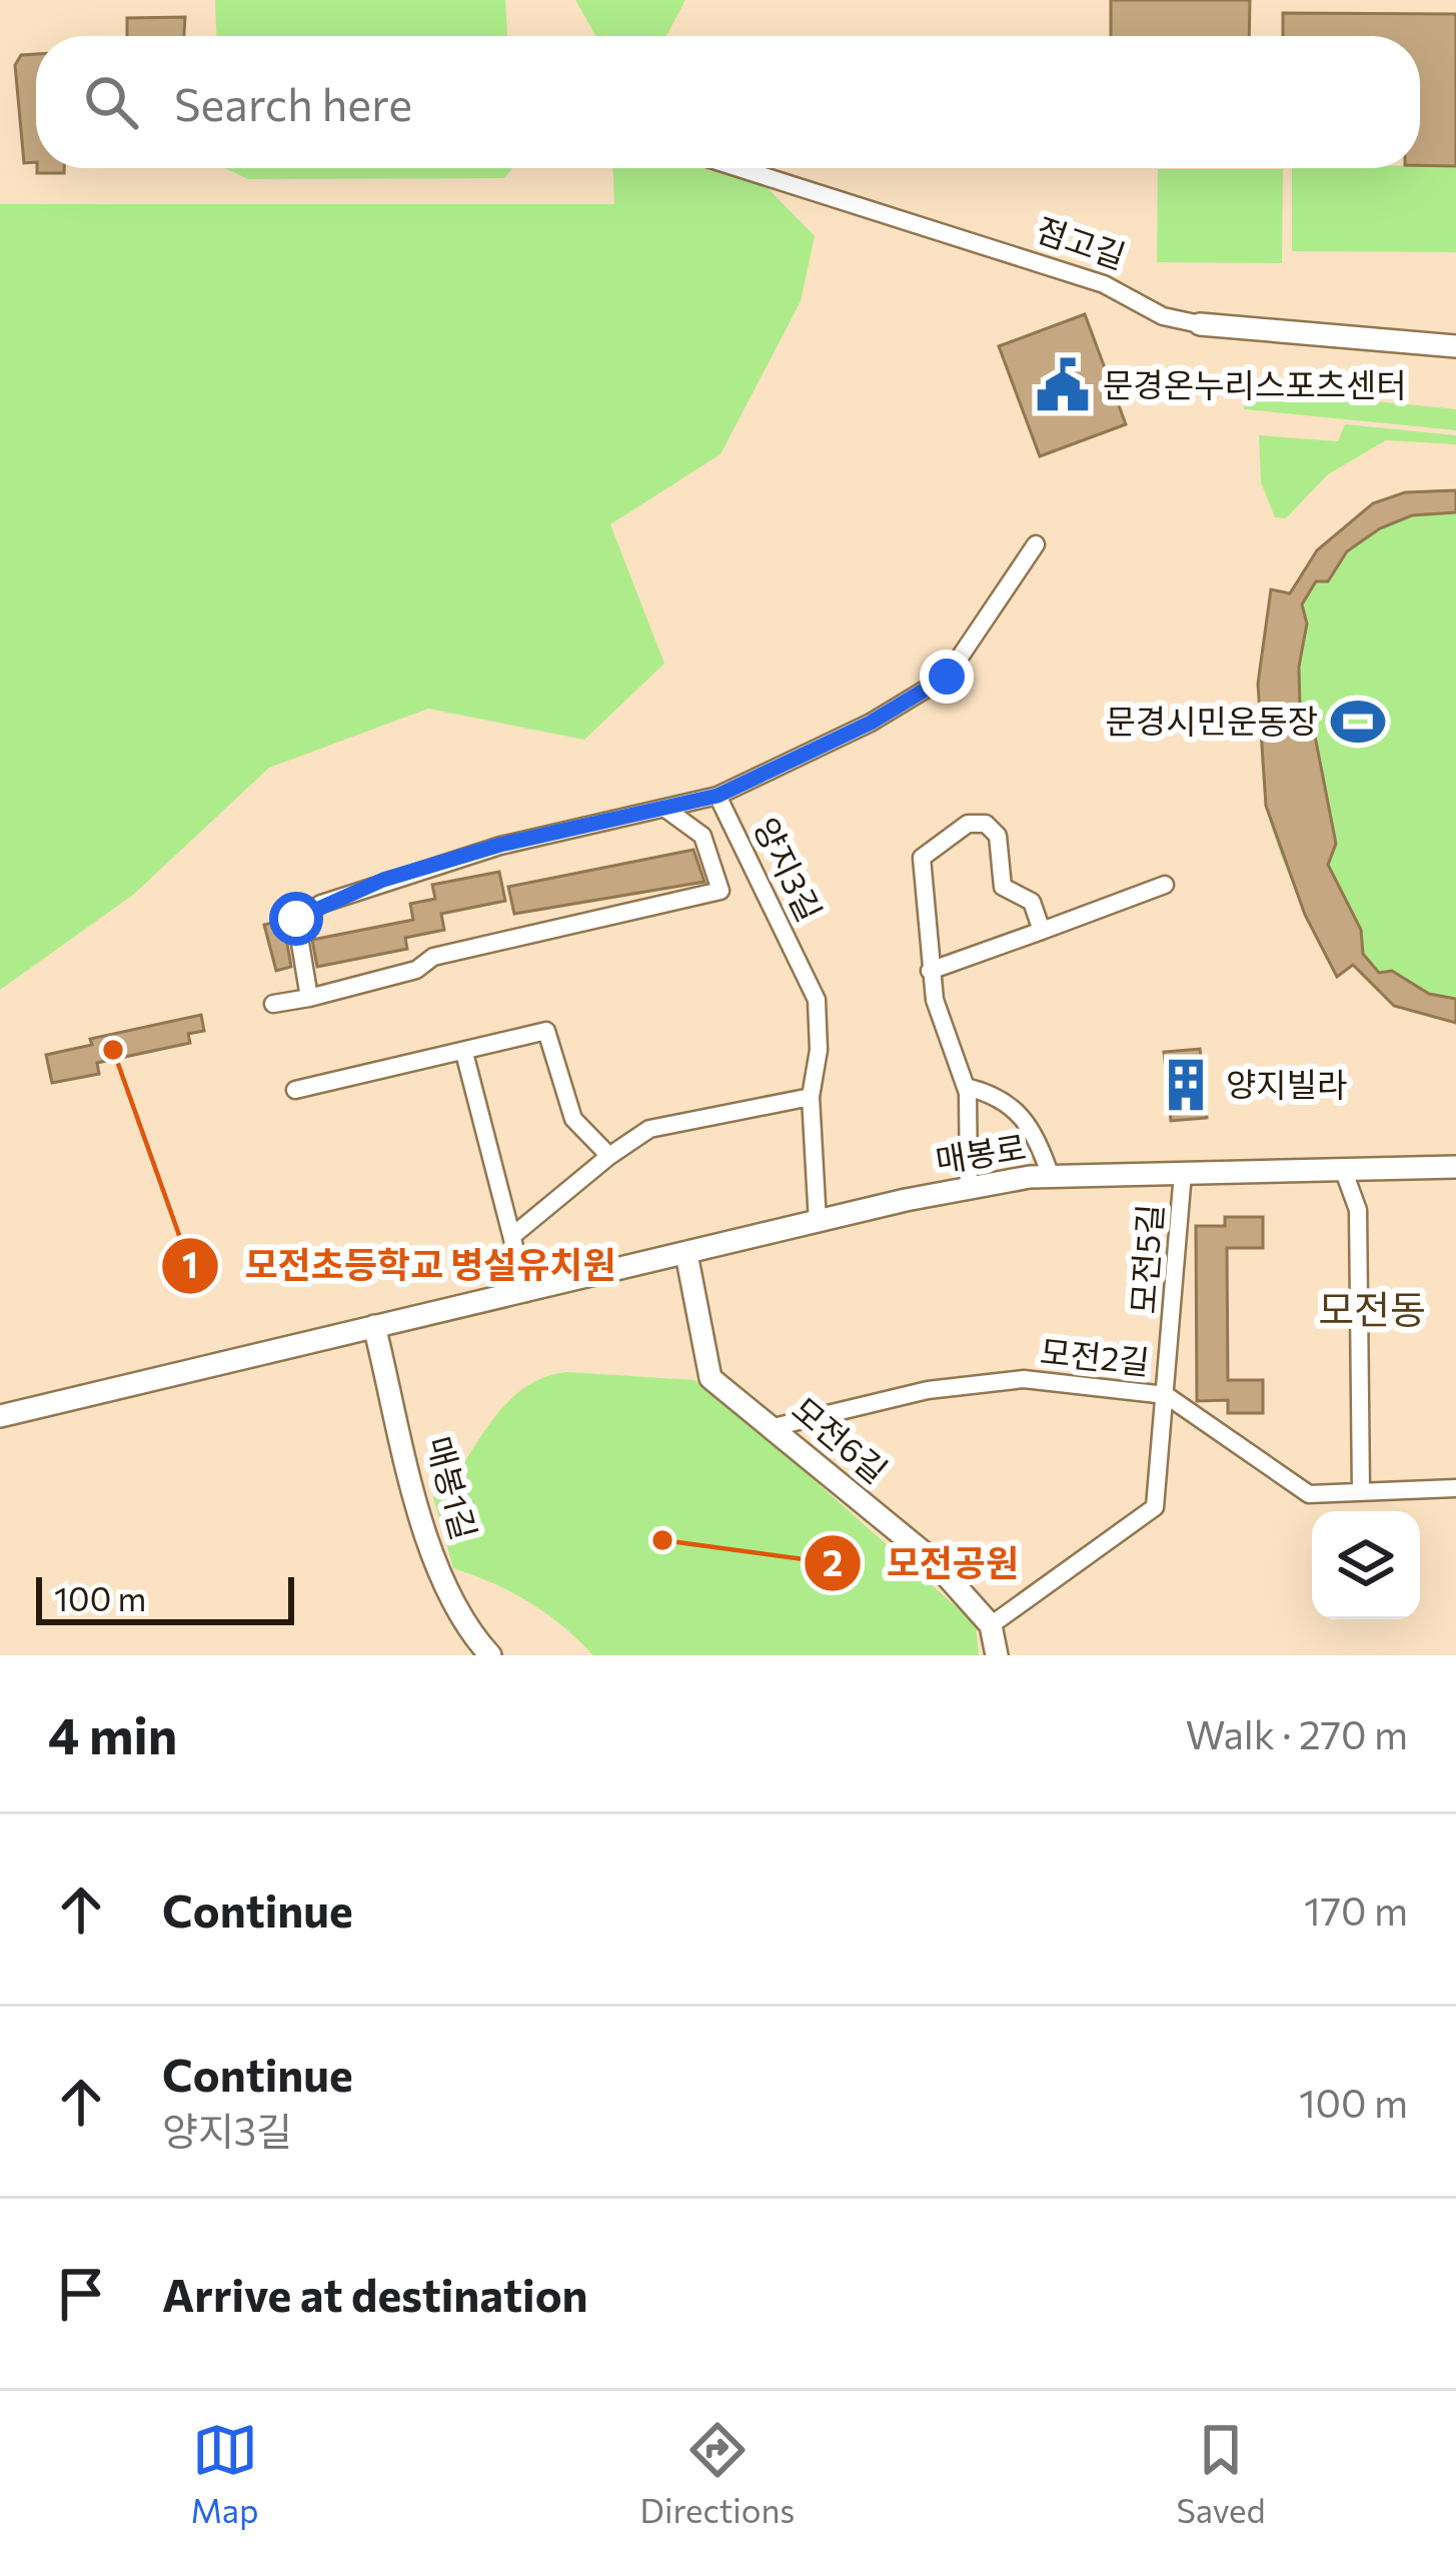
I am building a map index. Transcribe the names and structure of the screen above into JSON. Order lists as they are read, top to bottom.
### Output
{
  "streets": {
    "street": [
      "점고길",
      "양지3길",
      "매봉로",
      "모전5길",
      "모전2길",
      "모전6길",
      "매봉1길"
    ]
  },
  "crossings": [
    ["양지3길", "매봉로"],
    ["매봉로", "모전5길"],
    ["매봉로", "모전6길"],
    ["매봉로", "매봉1길"],
    ["모전5길", "모전2길"],
    ["모전5길", "모전6길"],
    ["모전2길", "모전6길"]
  ],
  "districts": ["모전동"],
  "places": {
    "public building": ["문경온누리스포츠센터"],
    "sports": ["문경시민운동장"],
    "other": ["모전초등학교 병설유치원", "모전공원"],
    "building": ["양지빌라"]
  },
  "scale_bar": "100 m",
  "page": {
    "search": "Search here",
    "scale": "100 m",
    "heading": ["4 min", "Walk · 270 m"],
    "list": [
      ["Continue", "170 m"],
      ["Continue", "양지3길", "100 m"],
      "Arrive at destination"
    ],
    "nav": ["Map", "Directions", "Saved"]
  }
}
